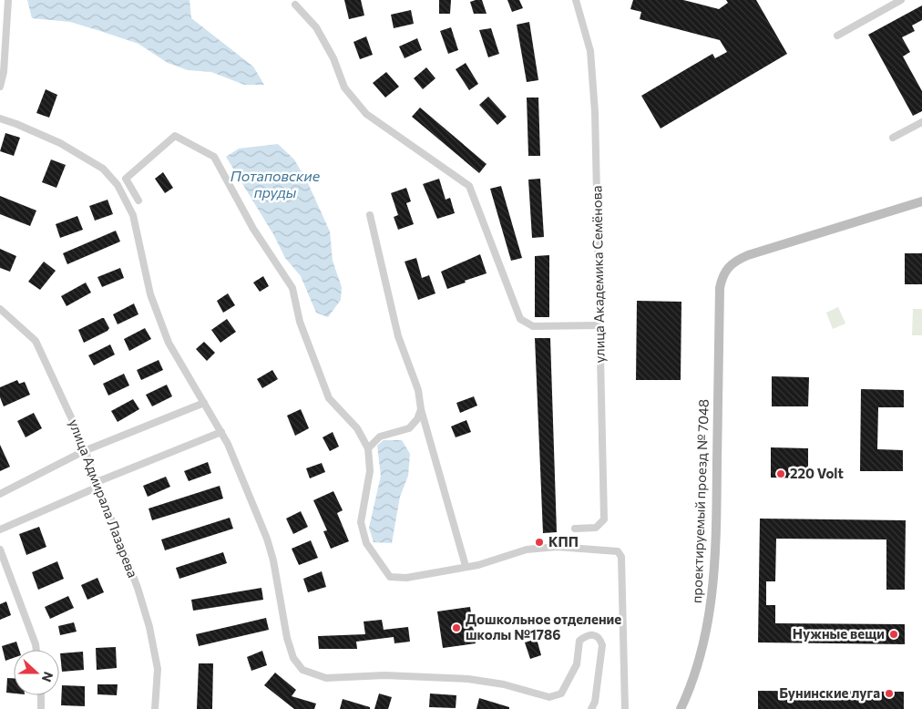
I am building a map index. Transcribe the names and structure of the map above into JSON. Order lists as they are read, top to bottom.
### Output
{
  "streets": {
    "main road": ["проектируемый проезд № 7048"],
    "street": ["улица Академика Семёнова", "улица Адмирала Лазарева"]
  },
  "water": ["Потаповские пруды"],
  "places": [
    "220 Volt",
    "КПП",
    "Дошкольное отделение школы №1786",
    "Нужные вещи",
    "Бунинские луга"
  ],
  "north": "right"
}
